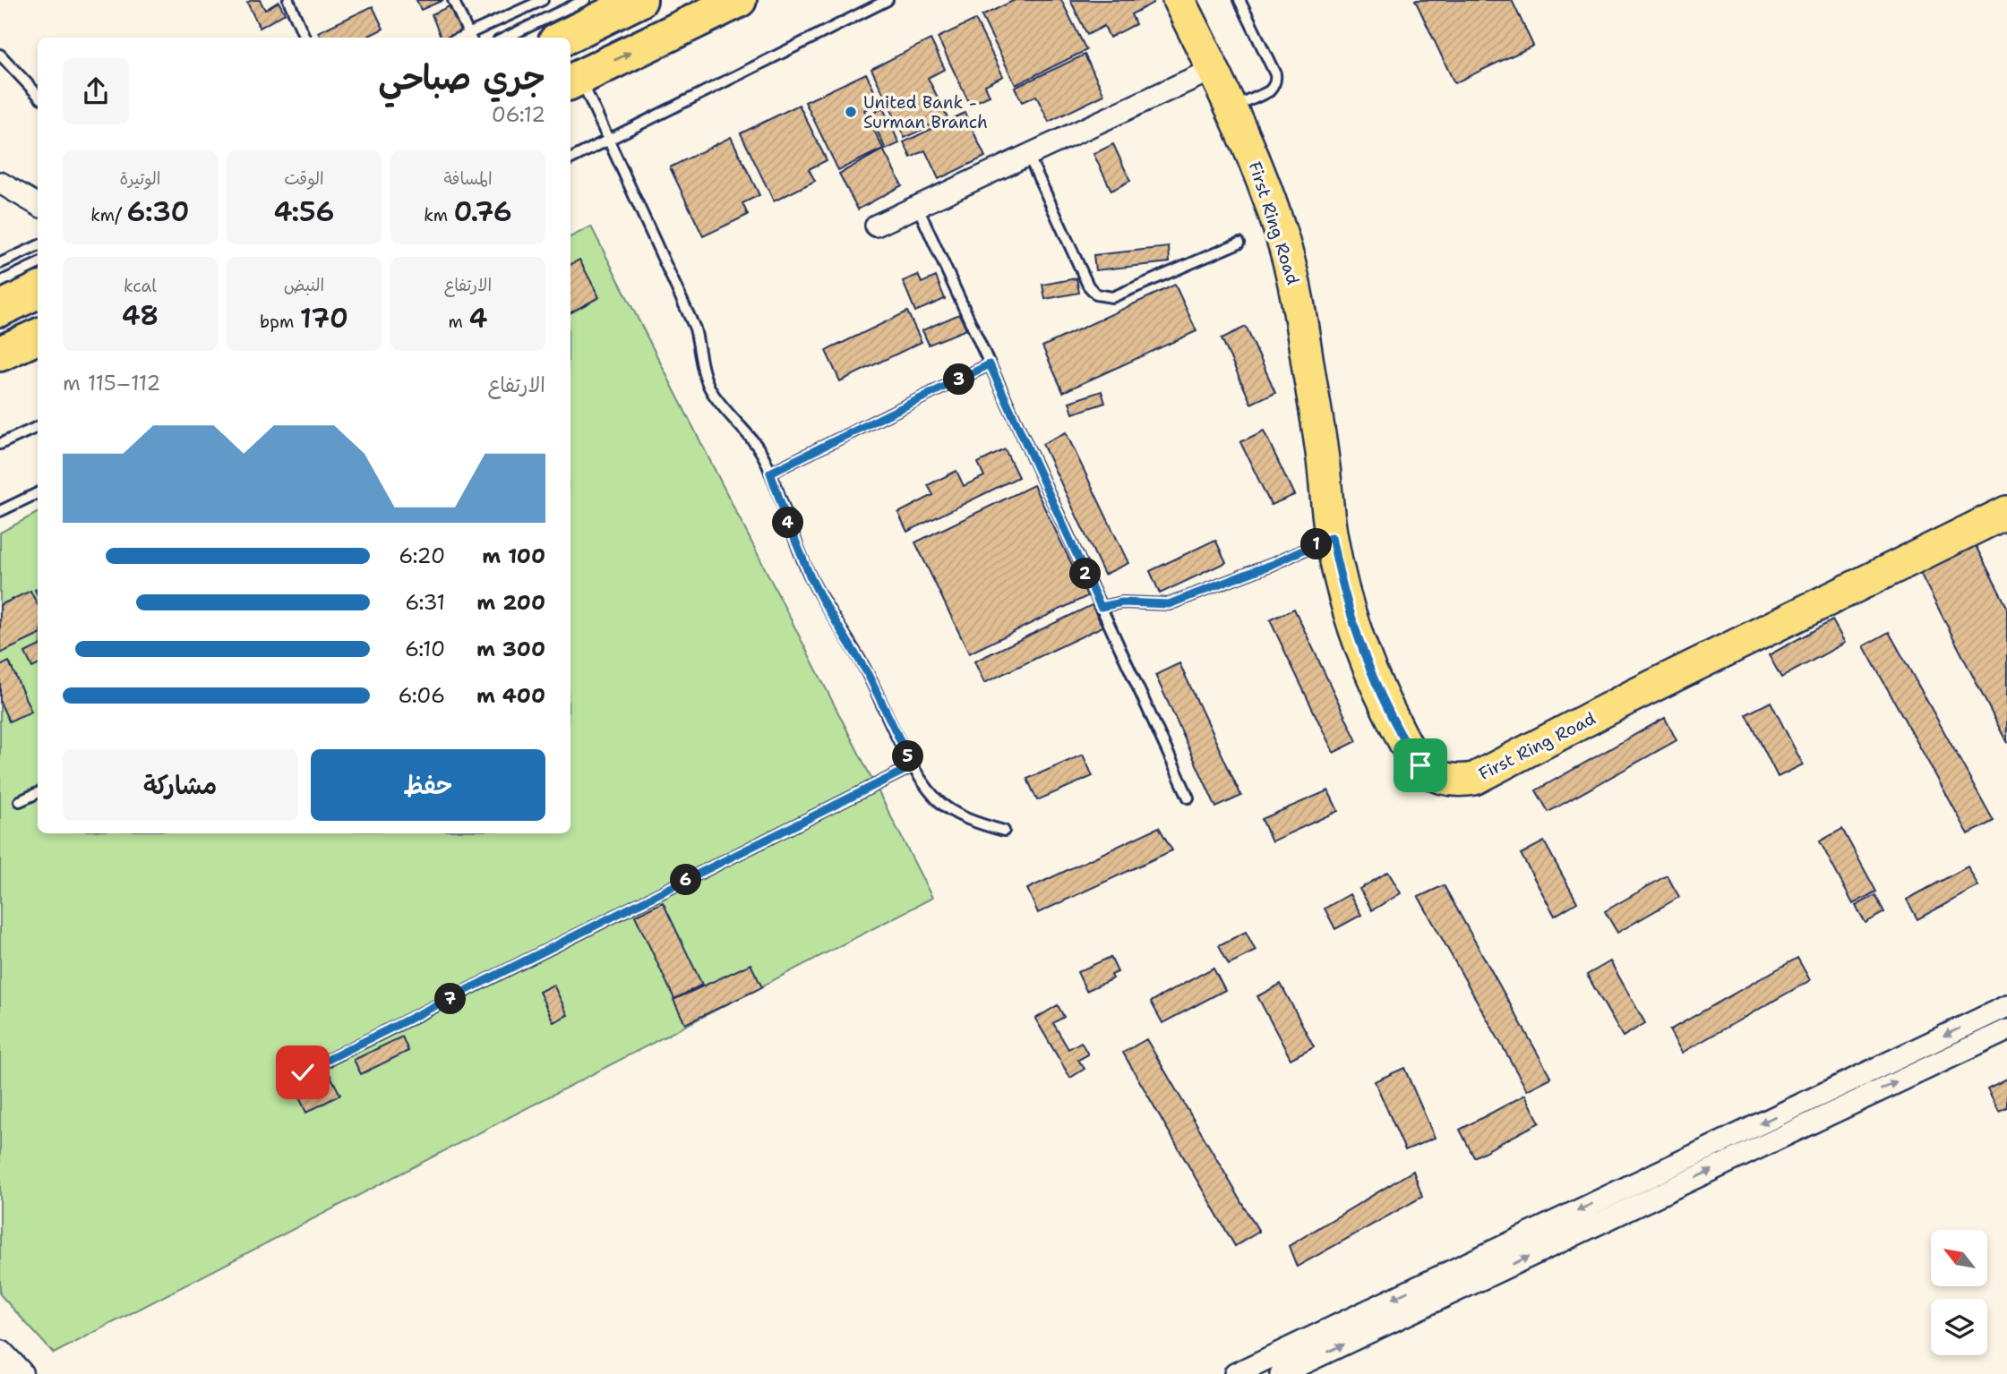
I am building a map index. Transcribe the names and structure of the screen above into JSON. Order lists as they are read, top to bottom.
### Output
{
  "streets": {
    "main road": ["First Ring Road"]
  },
  "places": ["United Bank - Surman Branch"],
  "north": "top left",
  "page": {
    "heading": ["جري صباحي", "06:12"],
    "stats": [
      ["المسافة", "0.76 km"],
      ["الوقت", "4:56"],
      ["الوتيرة", "6:30 /km"],
      ["الارتفاع", "4 m"],
      ["النبض", "170 bpm"],
      ["kcal", "48"]
    ],
    "chart": ["الارتفاع", "112–115 m"],
    "pins": [
      "3",
      "4",
      "1",
      "2",
      "5",
      "6",
      "7"
    ],
    "list": [
      {
        "name": "100 m",
        "note": "6:20"
      },
      {
        "name": "200 m",
        "note": "6:31"
      },
      {
        "name": "300 m",
        "note": "6:10"
      },
      {
        "name": "400 m",
        "note": "6:06"
      }
    ],
    "buttons": ["حفظ", "مشاركة"]
  }
}
